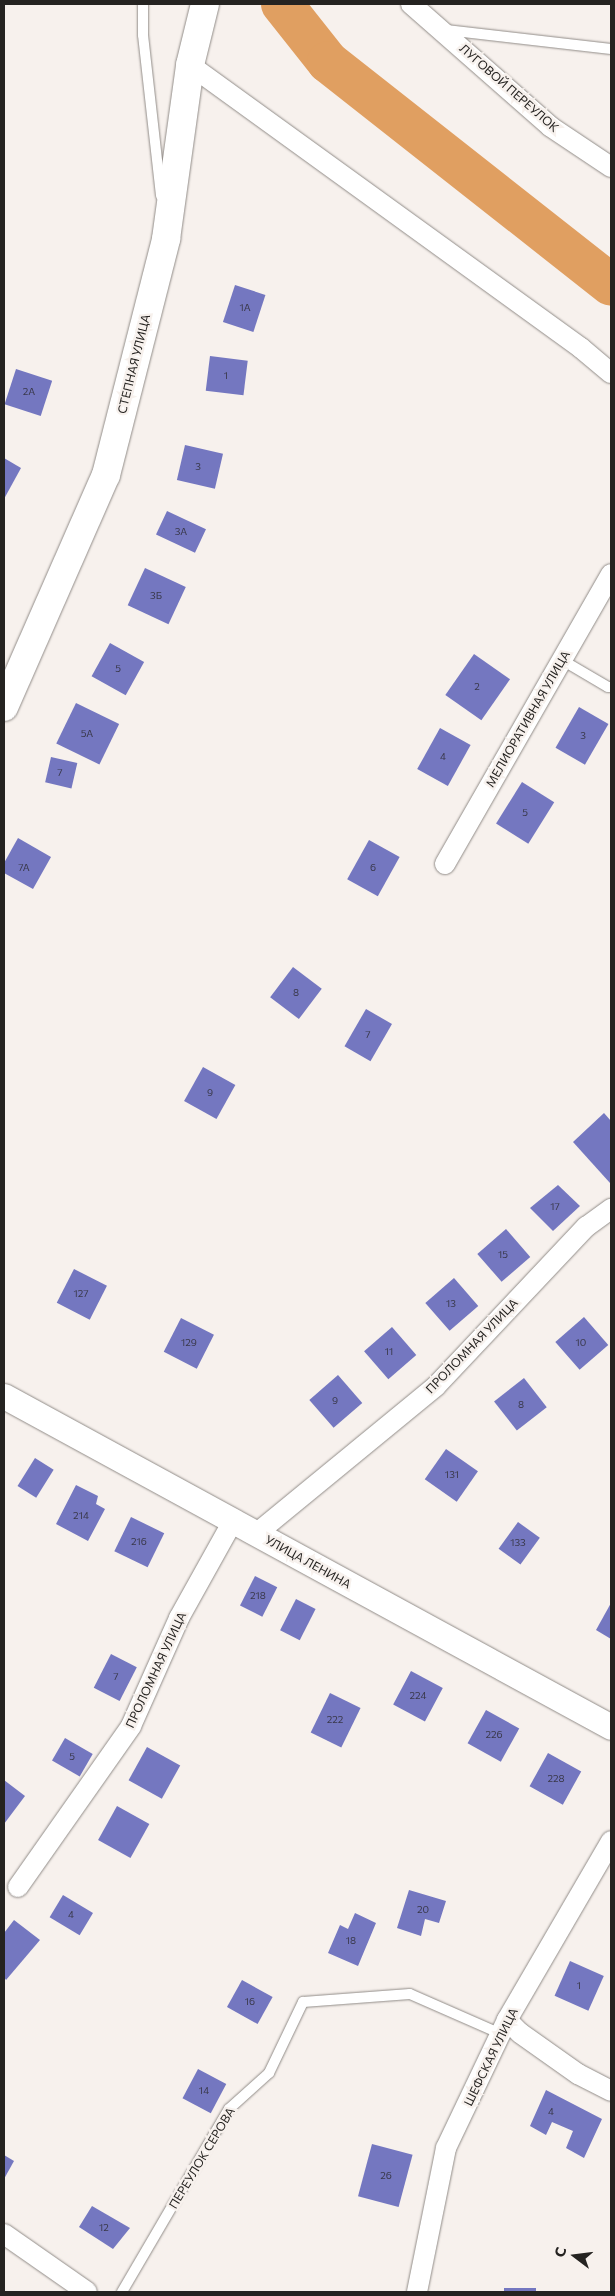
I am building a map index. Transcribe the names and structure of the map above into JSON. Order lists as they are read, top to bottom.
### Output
{
  "streets": {
    "main road": ["СТЕПНАЯ УЛИЦА"],
    "street": [
      "ЛУГОВОЙ ПЕРЕУЛОК",
      "МЕЛИОРАТИВНАЯ УЛИЦА",
      "ПРОЛОМНАЯ УЛИЦА",
      "УЛИЦА ЛЕНИНА",
      "ШЕФСКАЯ УЛИЦА"
    ],
    "lane": ["ПЕРЕУЛОК СЕРОВА"]
  },
  "crossings": [
    ["ПРОЛОМНАЯ УЛИЦА", "УЛИЦА ЛЕНИНА"],
    ["ШЕФСКАЯ УЛИЦА", "ПЕРЕУЛОК СЕРОВА"]
  ],
  "house_numbers": [
    "1А",
    "1",
    "2А",
    "3",
    "3А",
    "3Б",
    "5",
    "2",
    "5А",
    "3",
    "4",
    "7",
    "5",
    "7А",
    "6",
    "8",
    "7",
    "9",
    "17",
    "15",
    "127",
    "13",
    "129",
    "10",
    "11",
    "9",
    "8",
    "131",
    "214",
    "216",
    "133",
    "218",
    "7",
    "224",
    "222",
    "226",
    "5",
    "228",
    "20",
    "4",
    "18",
    "1",
    "16",
    "14",
    "4",
    "26",
    "12"
  ],
  "north": "left"
}
